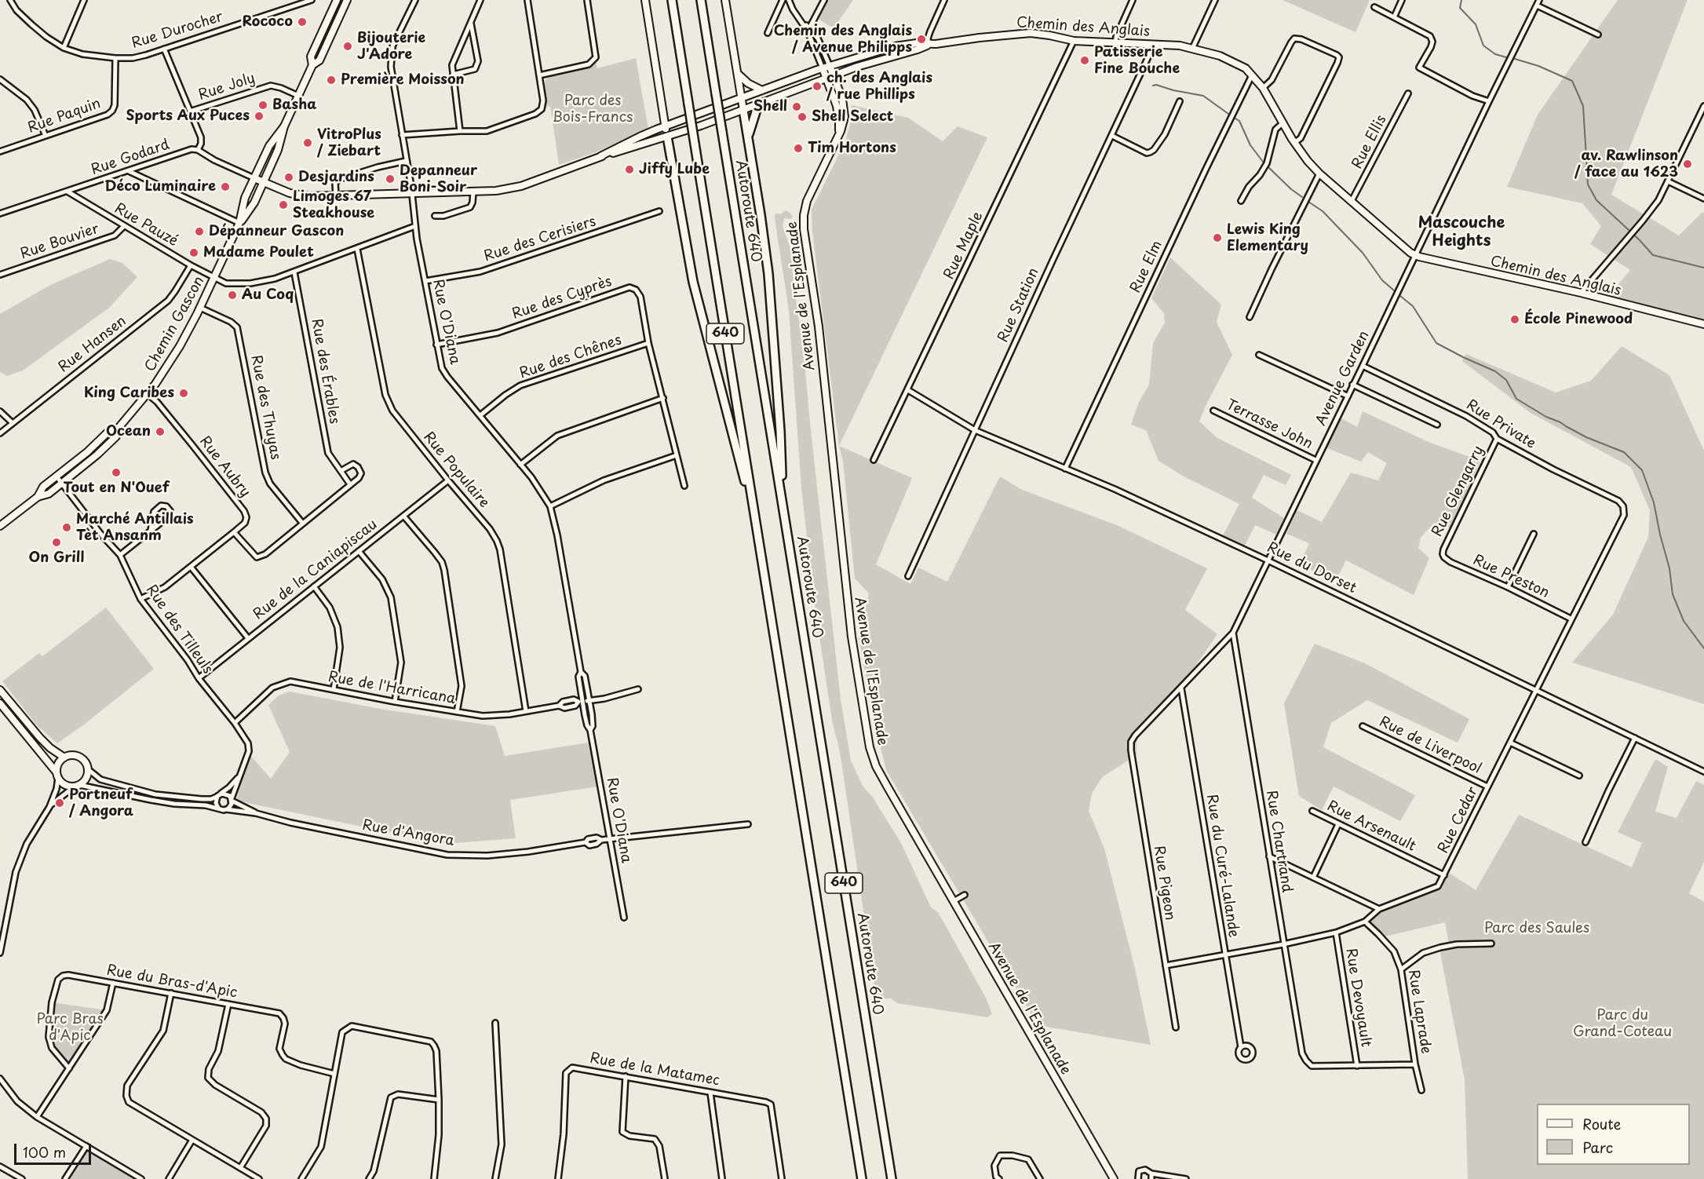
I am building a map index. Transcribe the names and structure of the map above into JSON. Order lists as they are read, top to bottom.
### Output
{
  "streets": {
    "highway": ["Autoroute 640", "640"],
    "street": [
      "Chemin des Anglais",
      "Rue Durocher",
      "Rue Joly",
      "Rue Paquin",
      "Rue Ellis",
      "Rue Godard",
      "Rue Pauzé",
      "Rue des Cerisiers",
      "Rue Bouvier",
      "Rue Maple",
      "Rue Elm",
      "Avenue de l'Esplanade",
      "Rue des Cyprès",
      "Rue Station",
      "Rue O'Diana",
      "Chemin Gascon",
      "Rue Hansen",
      "Rue des Chênes",
      "Rue des Érables",
      "Avenue Garden",
      "Rue des Thuyas",
      "Terrasse John",
      "Rue Private",
      "Rue Aubry",
      "Rue Populaire",
      "Rue Glengarry",
      "Rue du Dorset",
      "Rue de la Caniapiscau",
      "Rue Preston",
      "Rue des Tilleuls",
      "Rue de l'Harricana",
      "Rue de Liverpool",
      "Rue Cedar",
      "Rue Arsenault",
      "Rue d'Angora",
      "Rue Chartrand",
      "Rue du Curé-Lalande",
      "Rue Pigeon",
      "Rue du Bras-d'Apic",
      "Rue Devoyault",
      "Rue Laprade",
      "Rue de la Matamec"
    ]
  },
  "crossings": [
    ["Chemin des Anglais", "Rue Ellis"],
    ["Chemin des Anglais", "Rue Maple"],
    ["Chemin des Anglais", "Rue Elm"],
    ["Chemin des Anglais", "Avenue de l'Esplanade"],
    ["Chemin des Anglais", "Rue Station"],
    ["Chemin des Anglais", "Rue O'Diana"],
    ["Chemin des Anglais", "Chemin Gascon"],
    ["Chemin des Anglais", "Avenue Garden"],
    ["Rue Durocher", "Rue Paquin"],
    ["Rue Joly", "Chemin Gascon"],
    ["Rue Godard", "Rue Pauzé"],
    ["Rue Pauzé", "Rue Bouvier"],
    ["Rue Pauzé", "Rue O'Diana"],
    ["Rue Pauzé", "Chemin Gascon"],
    ["Rue Pauzé", "Rue Hansen"],
    ["Rue Pauzé", "Rue des Érables"],
    ["Rue Pauzé", "Rue Populaire"],
    ["Rue des Cerisiers", "Rue O'Diana"],
    ["Rue Maple", "Rue du Dorset"],
    ["Rue Elm", "Rue du Dorset"],
    ["Rue des Cyprès", "Rue O'Diana"],
    ["Rue des Cyprès", "Rue des Chênes"],
    ["Rue Station", "Rue du Dorset"],
    ["Rue O'Diana", "Rue des Chênes"],
    ["Rue O'Diana", "Rue de l'Harricana"],
    ["Rue O'Diana", "Rue d'Angora"],
    ["Chemin Gascon", "Rue des Thuyas"],
    ["Chemin Gascon", "Rue Aubry"],
    ["Chemin Gascon", "Rue des Tilleuls"],
    ["Avenue Garden", "Terrasse John"],
    ["Avenue Garden", "Rue Private"],
    ["Avenue Garden", "Rue du Dorset"],
    ["Avenue Garden", "Rue Chartrand"],
    ["Avenue Garden", "Rue du Curé-Lalande"],
    ["Avenue Garden", "Rue Pigeon"],
    ["Rue Private", "Rue Glengarry"],
    ["Rue Private", "Rue Cedar"],
    ["Rue Aubry", "Rue des Tilleuls"],
    ["Rue Populaire", "Rue de la Caniapiscau"],
    ["Rue Populaire", "Rue de l'Harricana"],
    ["Rue Glengarry", "Rue Preston"],
    ["Rue du Dorset", "Rue Cedar"],
    ["Rue de la Caniapiscau", "Rue des Tilleuls"],
    ["Rue Preston", "Rue Cedar"],
    ["Rue des Tilleuls", "Rue de l'Harricana"],
    ["Rue des Tilleuls", "Rue d'Angora"],
    ["Rue de Liverpool", "Rue Cedar"],
    ["Rue Cedar", "Rue Arsenault"],
    ["Rue Cedar", "Rue Chartrand"],
    ["Rue Cedar", "Rue du Curé-Lalande"],
    ["Rue Cedar", "Rue Pigeon"],
    ["Rue Cedar", "Rue Devoyault"],
    ["Rue Cedar", "Rue Laprade"],
    ["Rue Chartrand", "Rue Devoyault"]
  ],
  "districts": ["Mascouche Heights"],
  "parks": [
    "Parc des Bois-Francs",
    "Parc des Saules",
    "Parc du Grand-Coteau",
    "Parc Bras d'Apic"
  ],
  "places": [
    "Rococo",
    "Chemin des Anglais / Avenue Philipps",
    "Bijouterie J'Adore",
    "Patisserie Fine Bouche",
    "Première Moisson",
    "ch. des Anglais / rue Phillips",
    "Basha",
    "Shell",
    "Sports Aux Puces",
    "Shell Select",
    "VitroPlus / Ziebart",
    "Tim Hortons",
    "av. Rawlinson / face au 1623",
    "Jiffy Lube",
    "Desjardins",
    "Depanneur Boni-Soir",
    "Déco Luminaire",
    "Limoges 67 Steakhouse",
    "Dépanneur Gascon",
    "Lewis King Elementary",
    "Madame Poulet",
    "Au Coq",
    "École Pinewood",
    "King Caribes",
    "Ocean",
    "Tout en N'Ouef",
    "Marché Antillais Tèt Ansanm",
    "On Grill",
    "Portneuf / Angora"
  ],
  "legend": ["Route", "Parc"],
  "scale_bar": "100 m"
}
